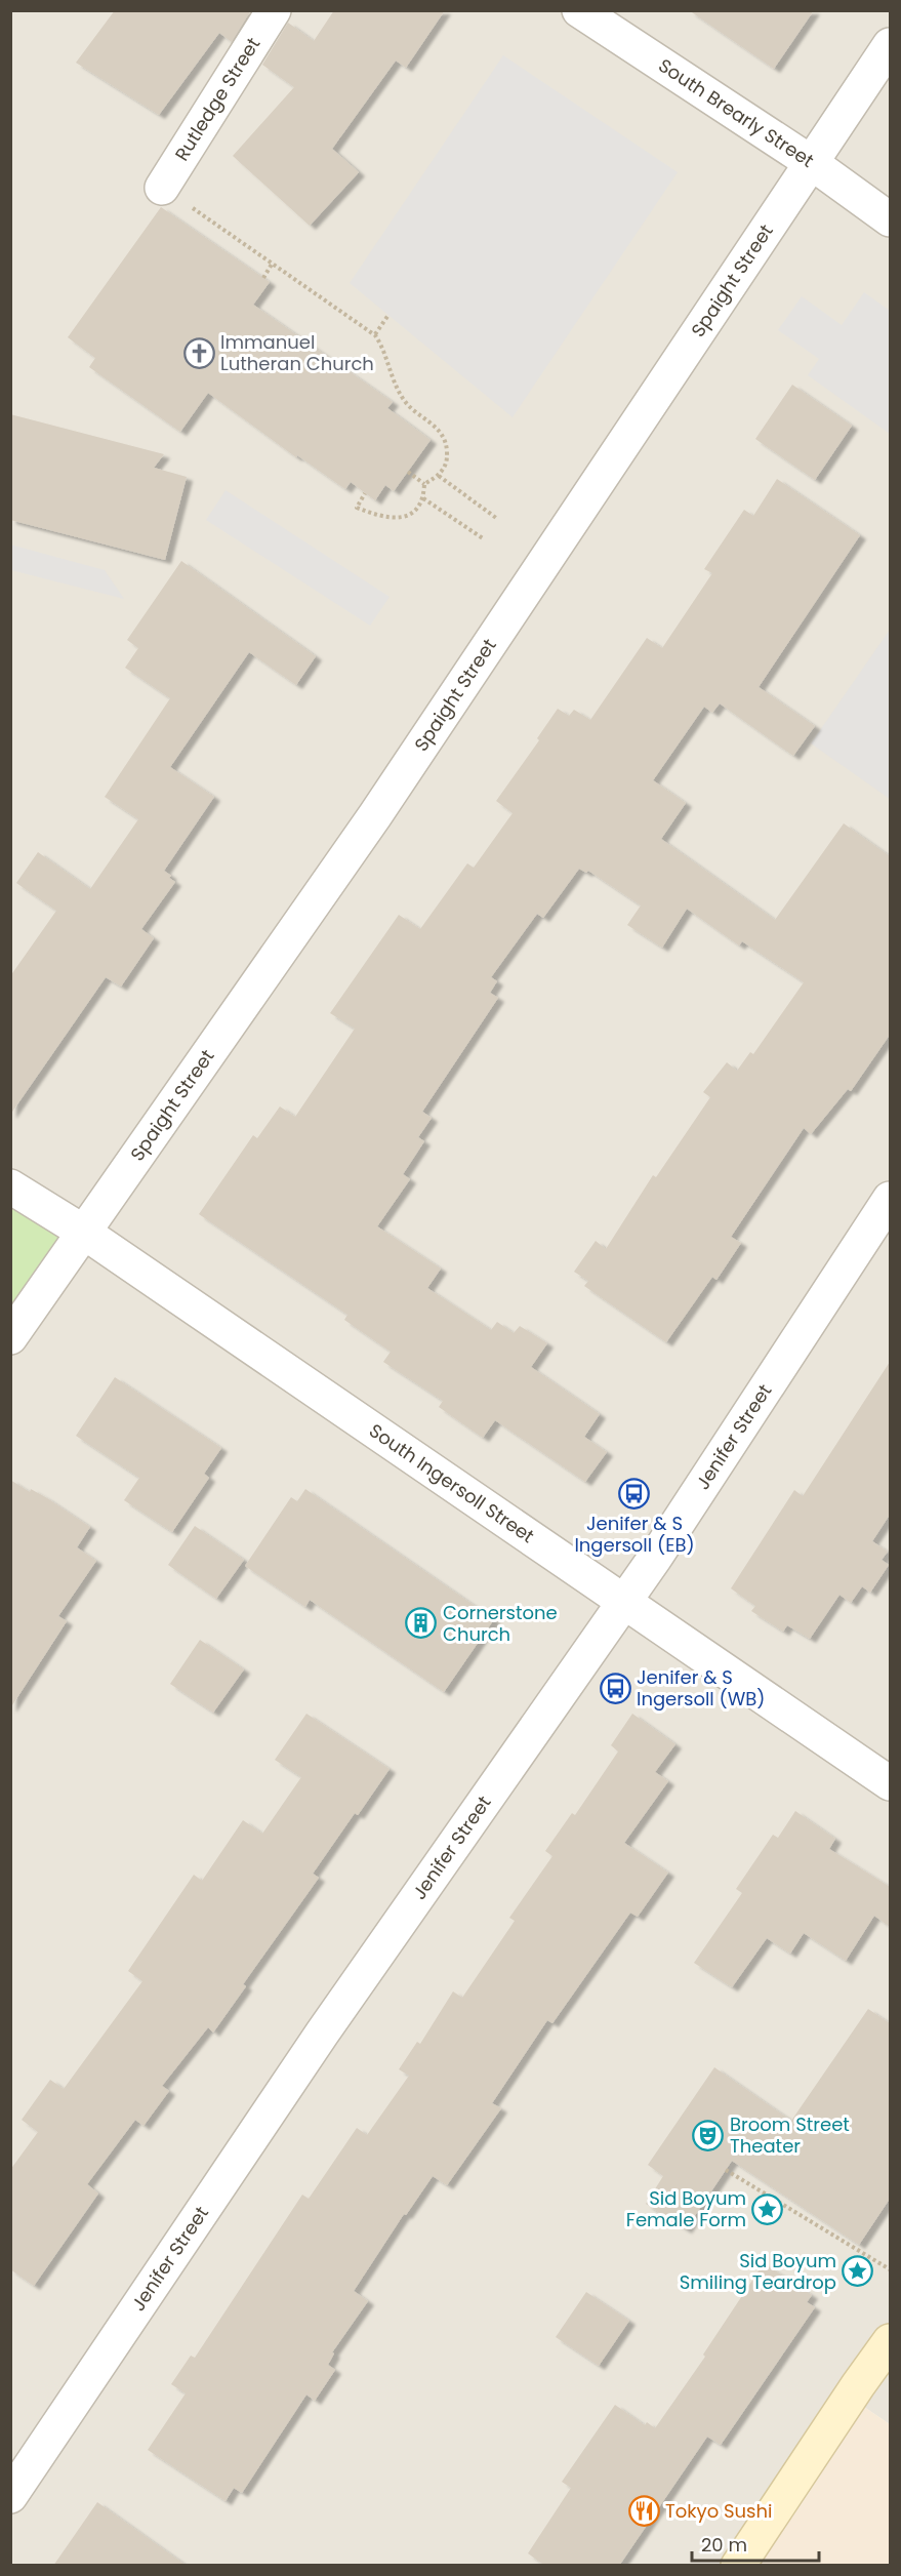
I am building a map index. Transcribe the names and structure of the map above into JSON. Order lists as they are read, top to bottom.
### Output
{
  "streets": {
    "street": [
      "Rutledge Street",
      "South Brearly Street",
      "Spaight Street",
      "Jenifer Street",
      "South Ingersoll Street"
    ]
  },
  "crossings": [
    ["South Brearly Street", "Spaight Street"],
    ["Spaight Street", "South Ingersoll Street"],
    ["Jenifer Street", "South Ingersoll Street"]
  ],
  "places": {
    "church": ["Immanuel Lutheran Church"],
    "bus stop": ["Jenifer & S Ingersoll (EB)", "Jenifer & S Ingersoll (WB)"],
    "building": ["Cornerstone Church"],
    "theatre": ["Broom Street Theater"],
    "place": ["Sid Boyum Female Form", "Sid Boyum Smiling Teardrop"],
    "restaurant": ["Tokyo Sushi"]
  },
  "scale_bar": "20 m"
}
